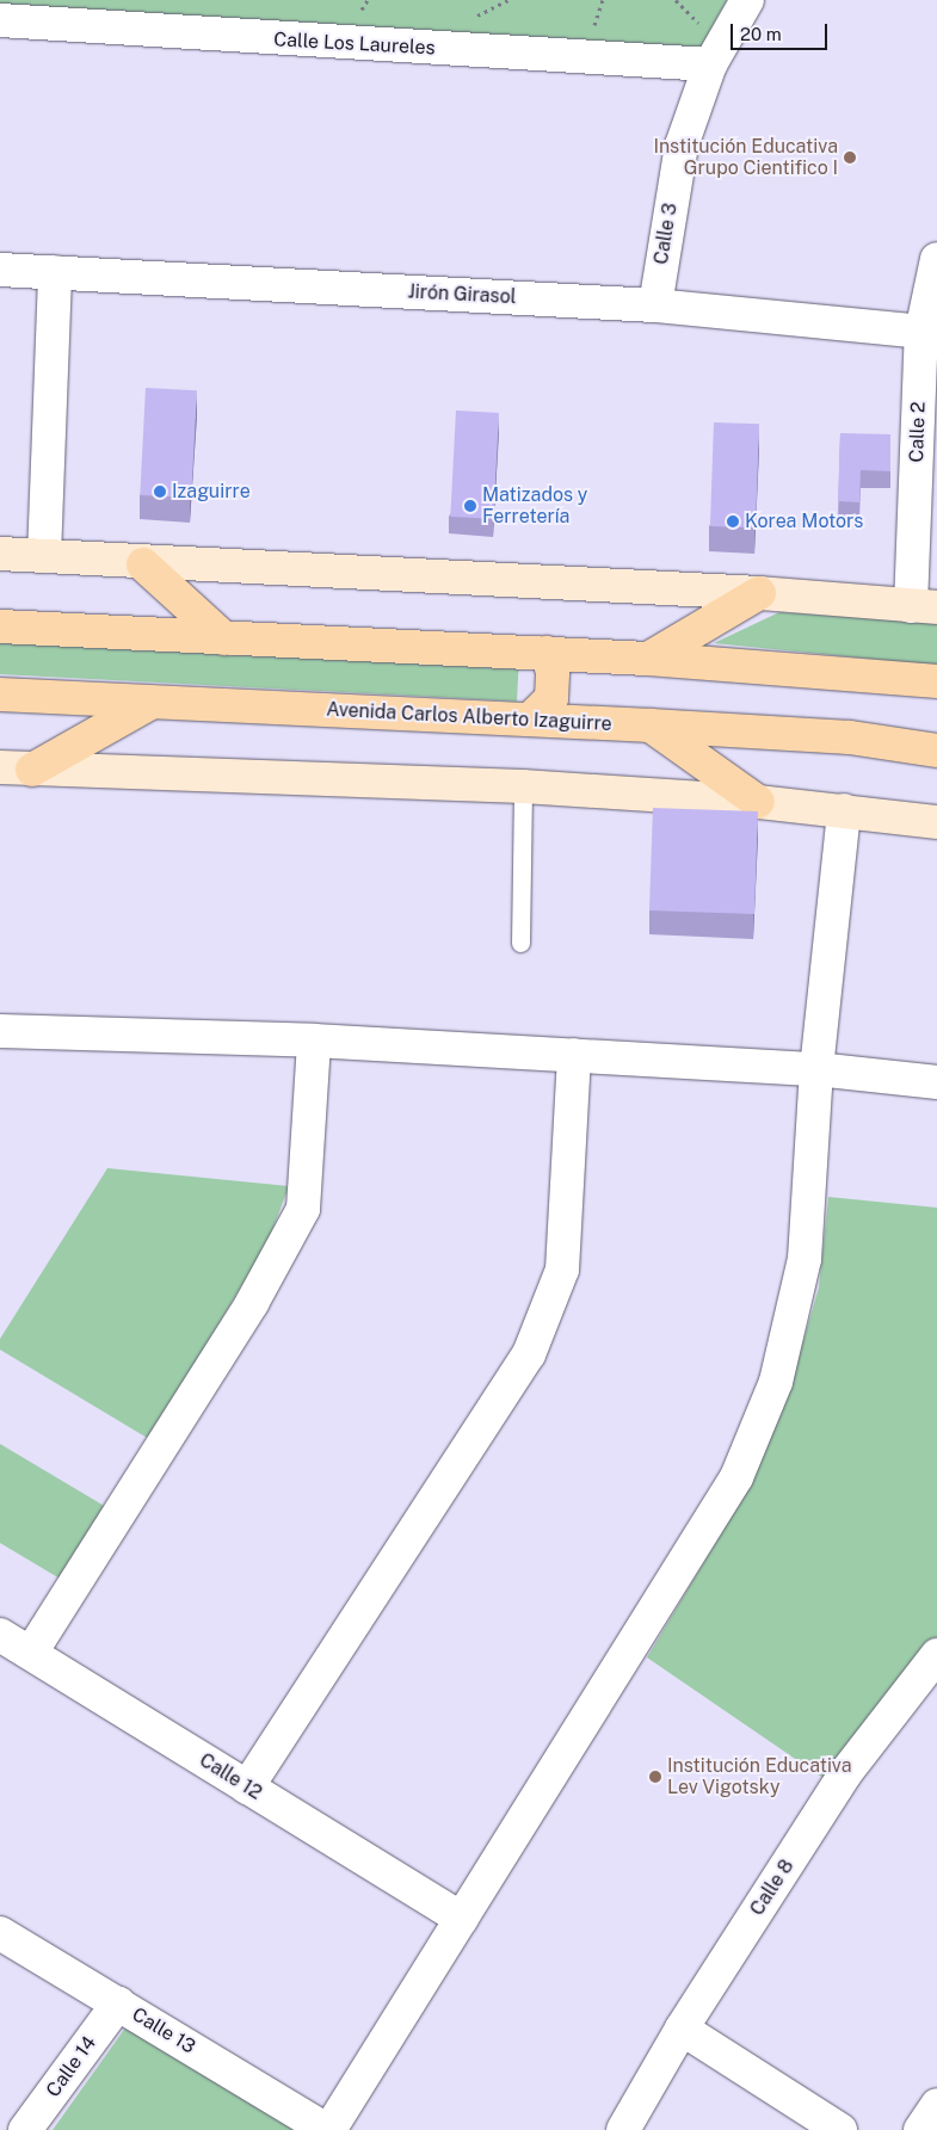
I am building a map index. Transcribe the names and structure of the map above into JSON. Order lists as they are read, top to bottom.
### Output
{
  "streets": {
    "main road": ["Avenida Carlos Alberto Izaguirre"],
    "street": [
      "Calle Los Laureles",
      "Calle 3",
      "Jirón Girasol",
      "Calle 2",
      "Calle 12",
      "Calle 8",
      "Calle 13",
      "Calle 14"
    ]
  },
  "crossings": [
    ["Calle Los Laureles", "Calle 3"],
    ["Calle 3", "Jirón Girasol"],
    ["Jirón Girasol", "Calle 2"],
    ["Calle 13", "Calle 14"]
  ],
  "places": [
    "Institución Educativa Grupo Cientifico I",
    "Izaguirre",
    "Matizados y Ferretería",
    "Korea Motors",
    "Institución Educativa Lev Vigotsky"
  ],
  "scale_bar": "20 m"
}
